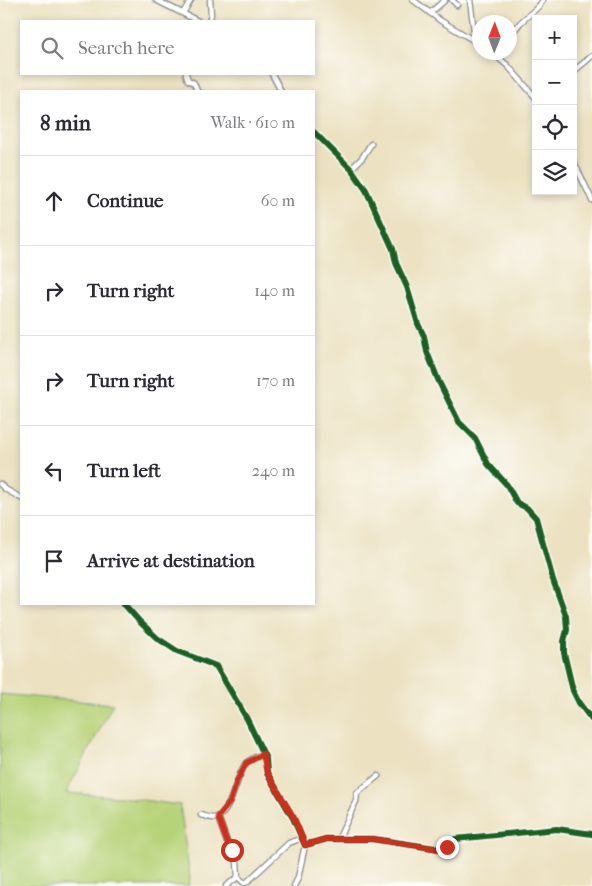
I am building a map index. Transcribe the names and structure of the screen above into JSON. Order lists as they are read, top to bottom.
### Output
{
  "north": "top",
  "page": {
    "map_buttons": ["+", "−"],
    "search": "Search here",
    "heading": ["8 min", "Walk · 610 m"],
    "list": [
      ["Continue", "60 m"],
      ["Turn right", "140 m"],
      ["Turn right", "170 m"],
      ["Turn left", "240 m"],
      "Arrive at destination"
    ]
  }
}
